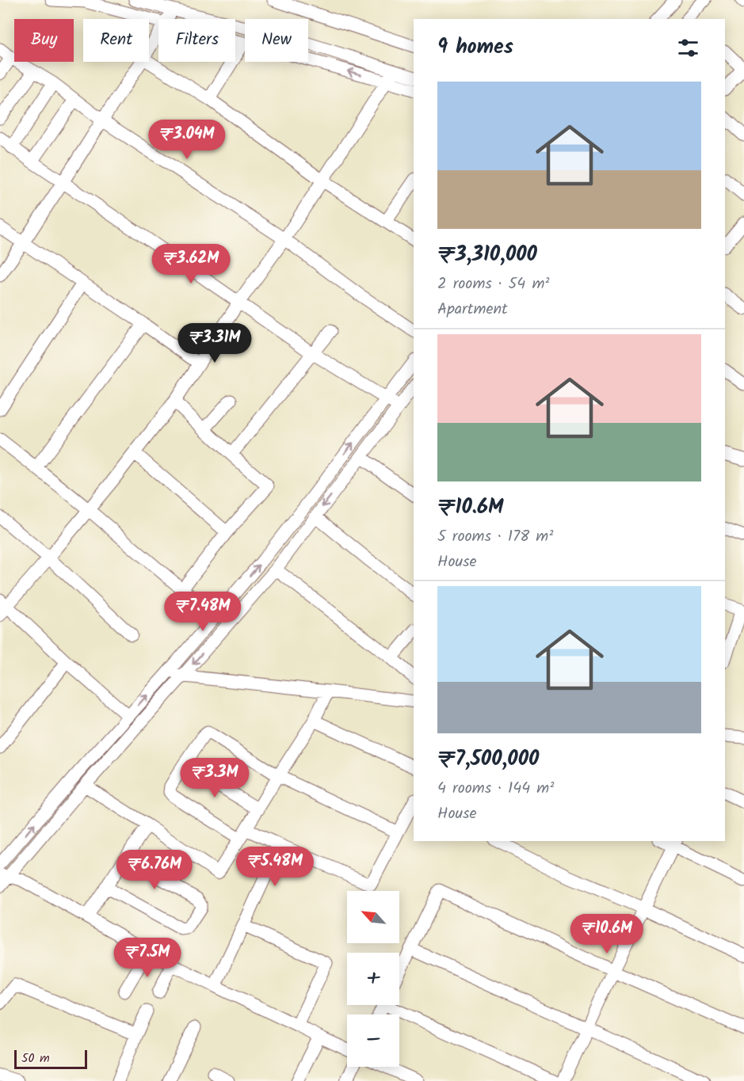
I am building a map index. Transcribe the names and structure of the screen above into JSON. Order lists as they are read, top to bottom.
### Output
{
  "scale_bar": "50 m",
  "north": "top left",
  "page": {
    "chip": [
      "Buy",
      "Rent",
      "Filters",
      "New"
    ],
    "heading": "9 homes",
    "list": [
      {
        "name": "₹3,310,000",
        "note": "2 rooms · 54 m² · Apartment"
      },
      {
        "name": "₹10.6M",
        "note": "5 rooms · 178 m² · House"
      },
      {
        "name": "₹7,500,000",
        "note": "4 rooms · 144 m² · House"
      }
    ],
    "price": [
      "₹3.04M",
      "₹3.62M",
      "₹3.31M",
      "₹7.48M",
      "₹3.3M",
      "₹5.48M",
      "₹6.76M",
      "₹10.6M",
      "₹7.5M"
    ],
    "map_buttons": ["+", "−"],
    "scale": "50 m"
  }
}
